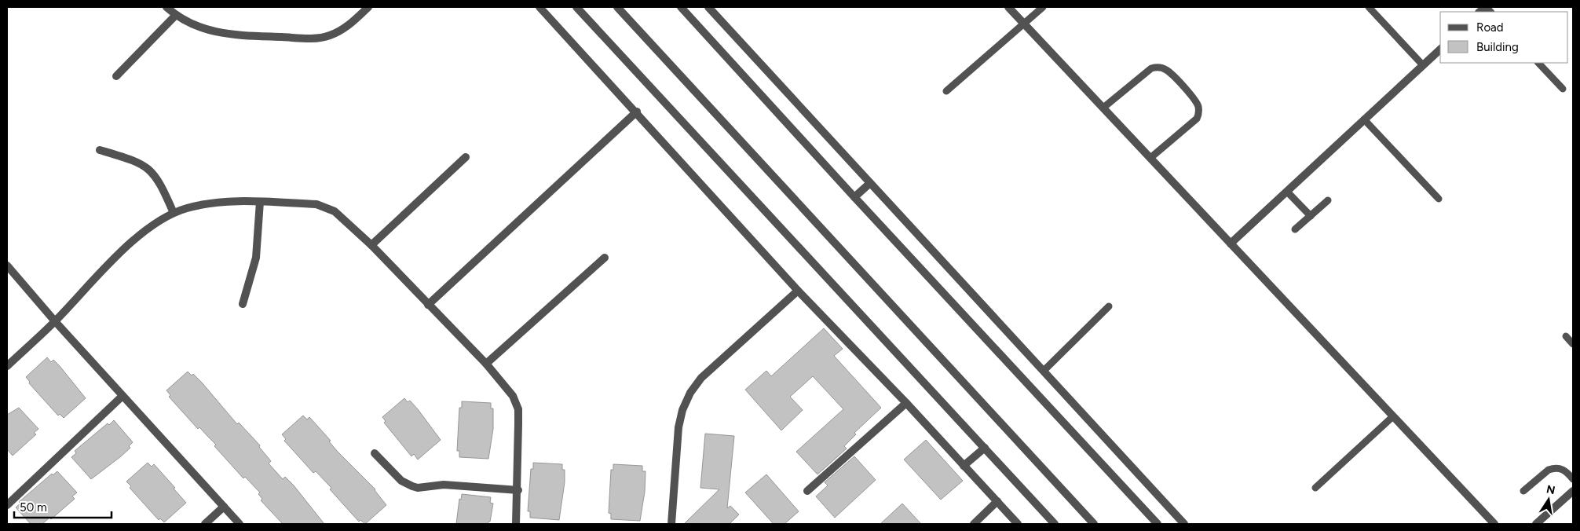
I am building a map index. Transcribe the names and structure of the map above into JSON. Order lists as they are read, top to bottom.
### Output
{
  "legend": ["Road", "Building"],
  "scale_bar": "50 m",
  "north": "top"
}
